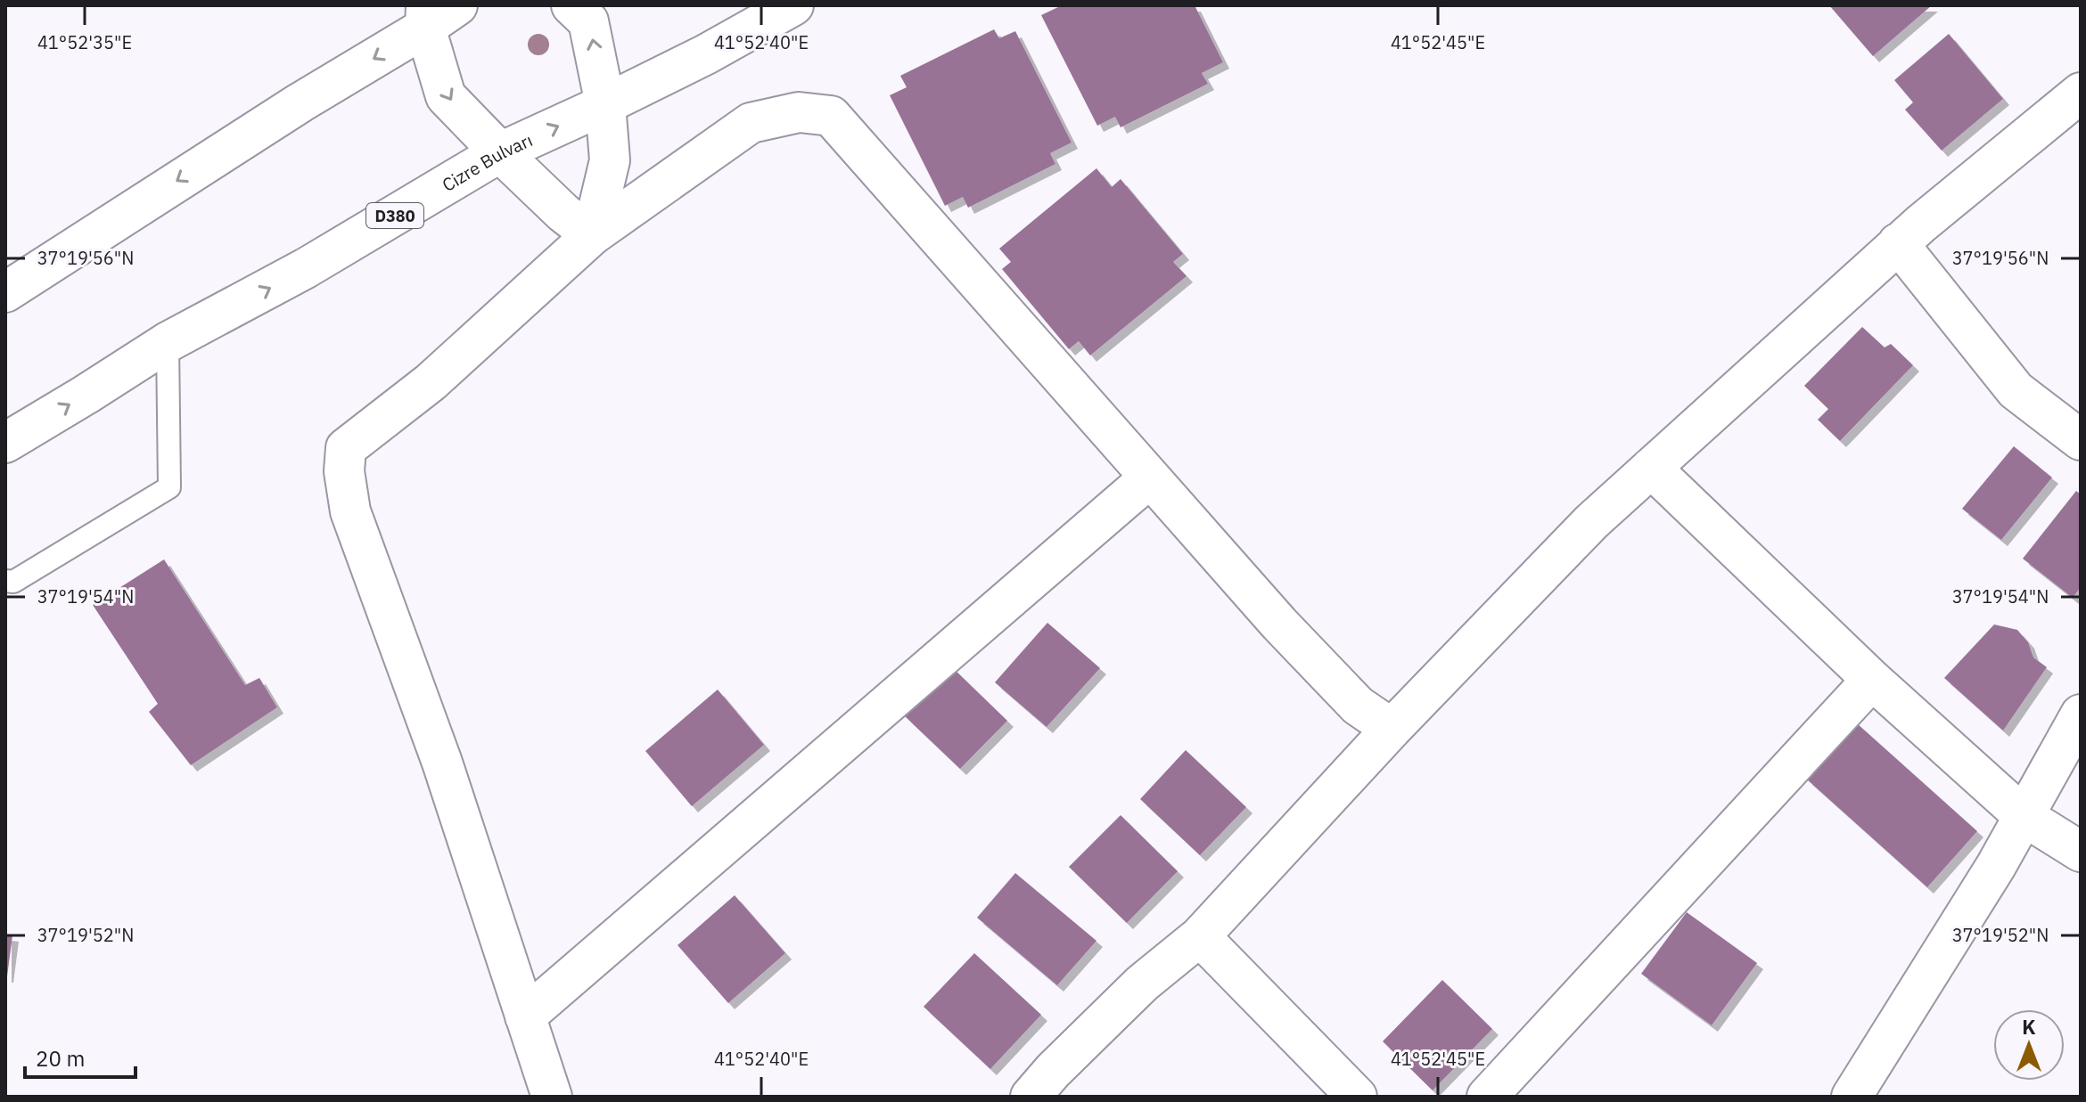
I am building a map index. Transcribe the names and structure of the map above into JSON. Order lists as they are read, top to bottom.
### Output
{
  "streets": {
    "street": ["Cizre Bulvarı", "D380"]
  },
  "scale_bar": "20 m",
  "north": "top",
  "coordinates": [
    "41°52'35\"E",
    "41°52'40\"E",
    "41°52'45\"E",
    "37°19'56\"N",
    "37°19'54\"N",
    "37°19'52\"N"
  ]
}
